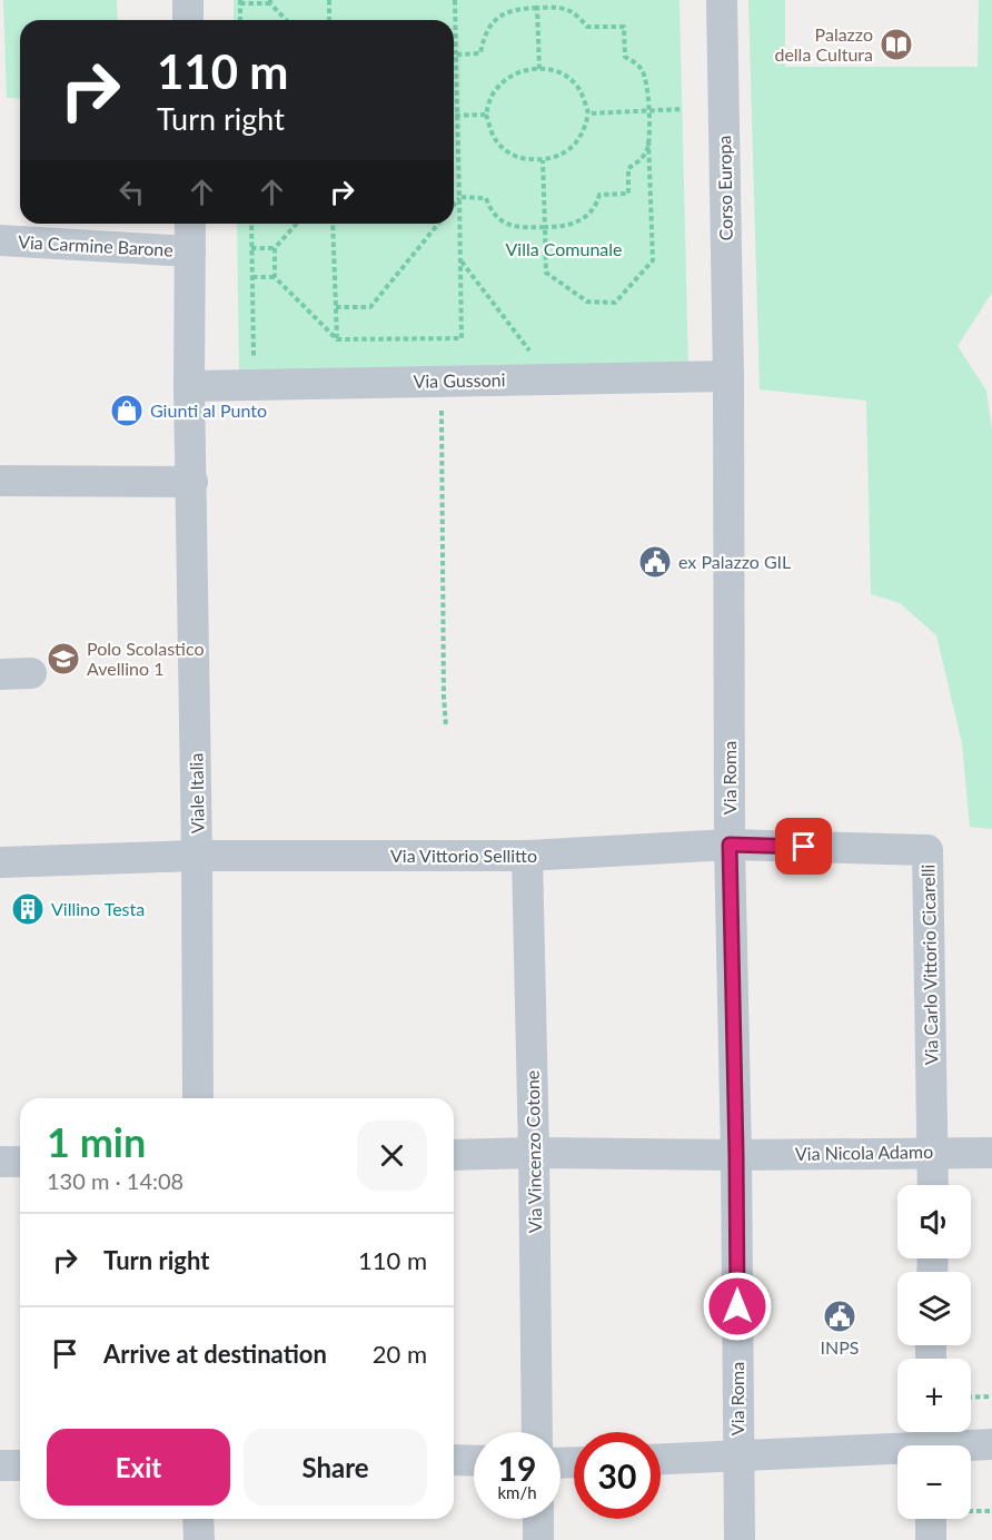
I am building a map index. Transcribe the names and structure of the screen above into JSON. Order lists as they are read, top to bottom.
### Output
{
  "streets": {
    "street": [
      "Corso Europa",
      "Via Carmine Barone",
      "Via Gussoni",
      "Via Roma",
      "Viale Italia",
      "Via Vittorio Sellitto",
      "Via Carlo Vittorio Cicarelli",
      "Via Vincenzo Cotone",
      "Via Nicola Adamo"
    ]
  },
  "crossings": [
    ["Corso Europa", "Via Gussoni"],
    ["Corso Europa", "Via Roma"],
    ["Via Carmine Barone", "Viale Italia"],
    ["Via Gussoni", "Via Roma"],
    ["Via Gussoni", "Viale Italia"],
    ["Via Roma", "Via Vittorio Sellitto"],
    ["Via Roma", "Via Carlo Vittorio Cicarelli"],
    ["Via Roma", "Via Nicola Adamo"],
    ["Viale Italia", "Via Vittorio Sellitto"],
    ["Via Vittorio Sellitto", "Via Carlo Vittorio Cicarelli"],
    ["Via Vittorio Sellitto", "Via Vincenzo Cotone"],
    ["Via Carlo Vittorio Cicarelli", "Via Nicola Adamo"],
    ["Via Vincenzo Cotone", "Via Nicola Adamo"]
  ],
  "parks": ["Villa Comunale"],
  "places": {
    "library": ["Palazzo della Cultura"],
    "shop": ["Giunti al Punto"],
    "public building": ["ex Palazzo GIL", "INPS"],
    "school or university": ["Polo Scolastico Avellino 1"],
    "building": ["Villino Testa"]
  },
  "page": {
    "turn": ["110 m", "Turn right"],
    "heading": ["1 min", "130 m · 14:08"],
    "map_buttons": ["+", "−"],
    "list": [
      {
        "name": "Turn right",
        "value": "110 m"
      },
      {
        "name": "Arrive at destination",
        "value": "20 m"
      }
    ],
    "buttons": ["Exit", "Share"],
    "speed": "19 km/h",
    "limit": "30"
  }
}
